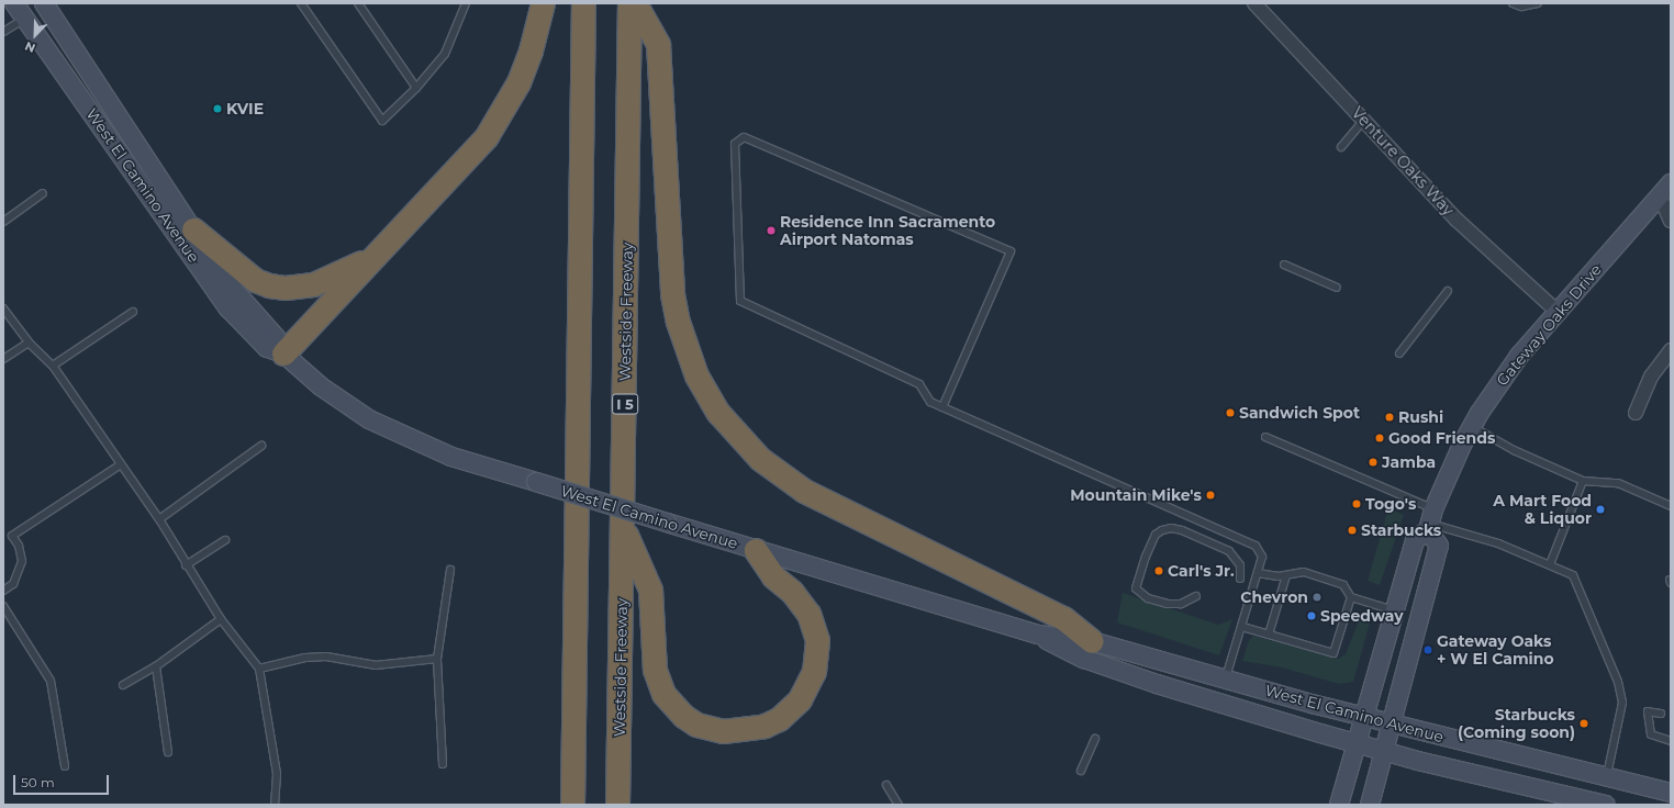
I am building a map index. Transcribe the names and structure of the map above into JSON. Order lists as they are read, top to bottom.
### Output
{
  "streets": {
    "highway": ["Westside Freeway", "I 5"],
    "main road": ["West El Camino Avenue", "Gateway Oaks Drive"],
    "street": ["Venture Oaks Way"]
  },
  "crossings": [
    ["Venture Oaks Way", "Gateway Oaks Drive"],
    ["West El Camino Avenue", "Gateway Oaks Drive"]
  ],
  "places": [
    "KVIE",
    "Residence Inn Sacramento Airport Natomas",
    "Sandwich Spot",
    "Rushi",
    "Good Friends",
    "Jamba",
    "Mountain Mike's",
    "Togo's",
    "A Mart Food & Liquor",
    "Starbucks",
    "Carl's Jr.",
    "Chevron",
    "Speedway",
    "Gateway Oaks + W El Camino",
    "Starbucks (Coming soon)"
  ],
  "scale_bar": "50 m",
  "north": "bottom left"
}
